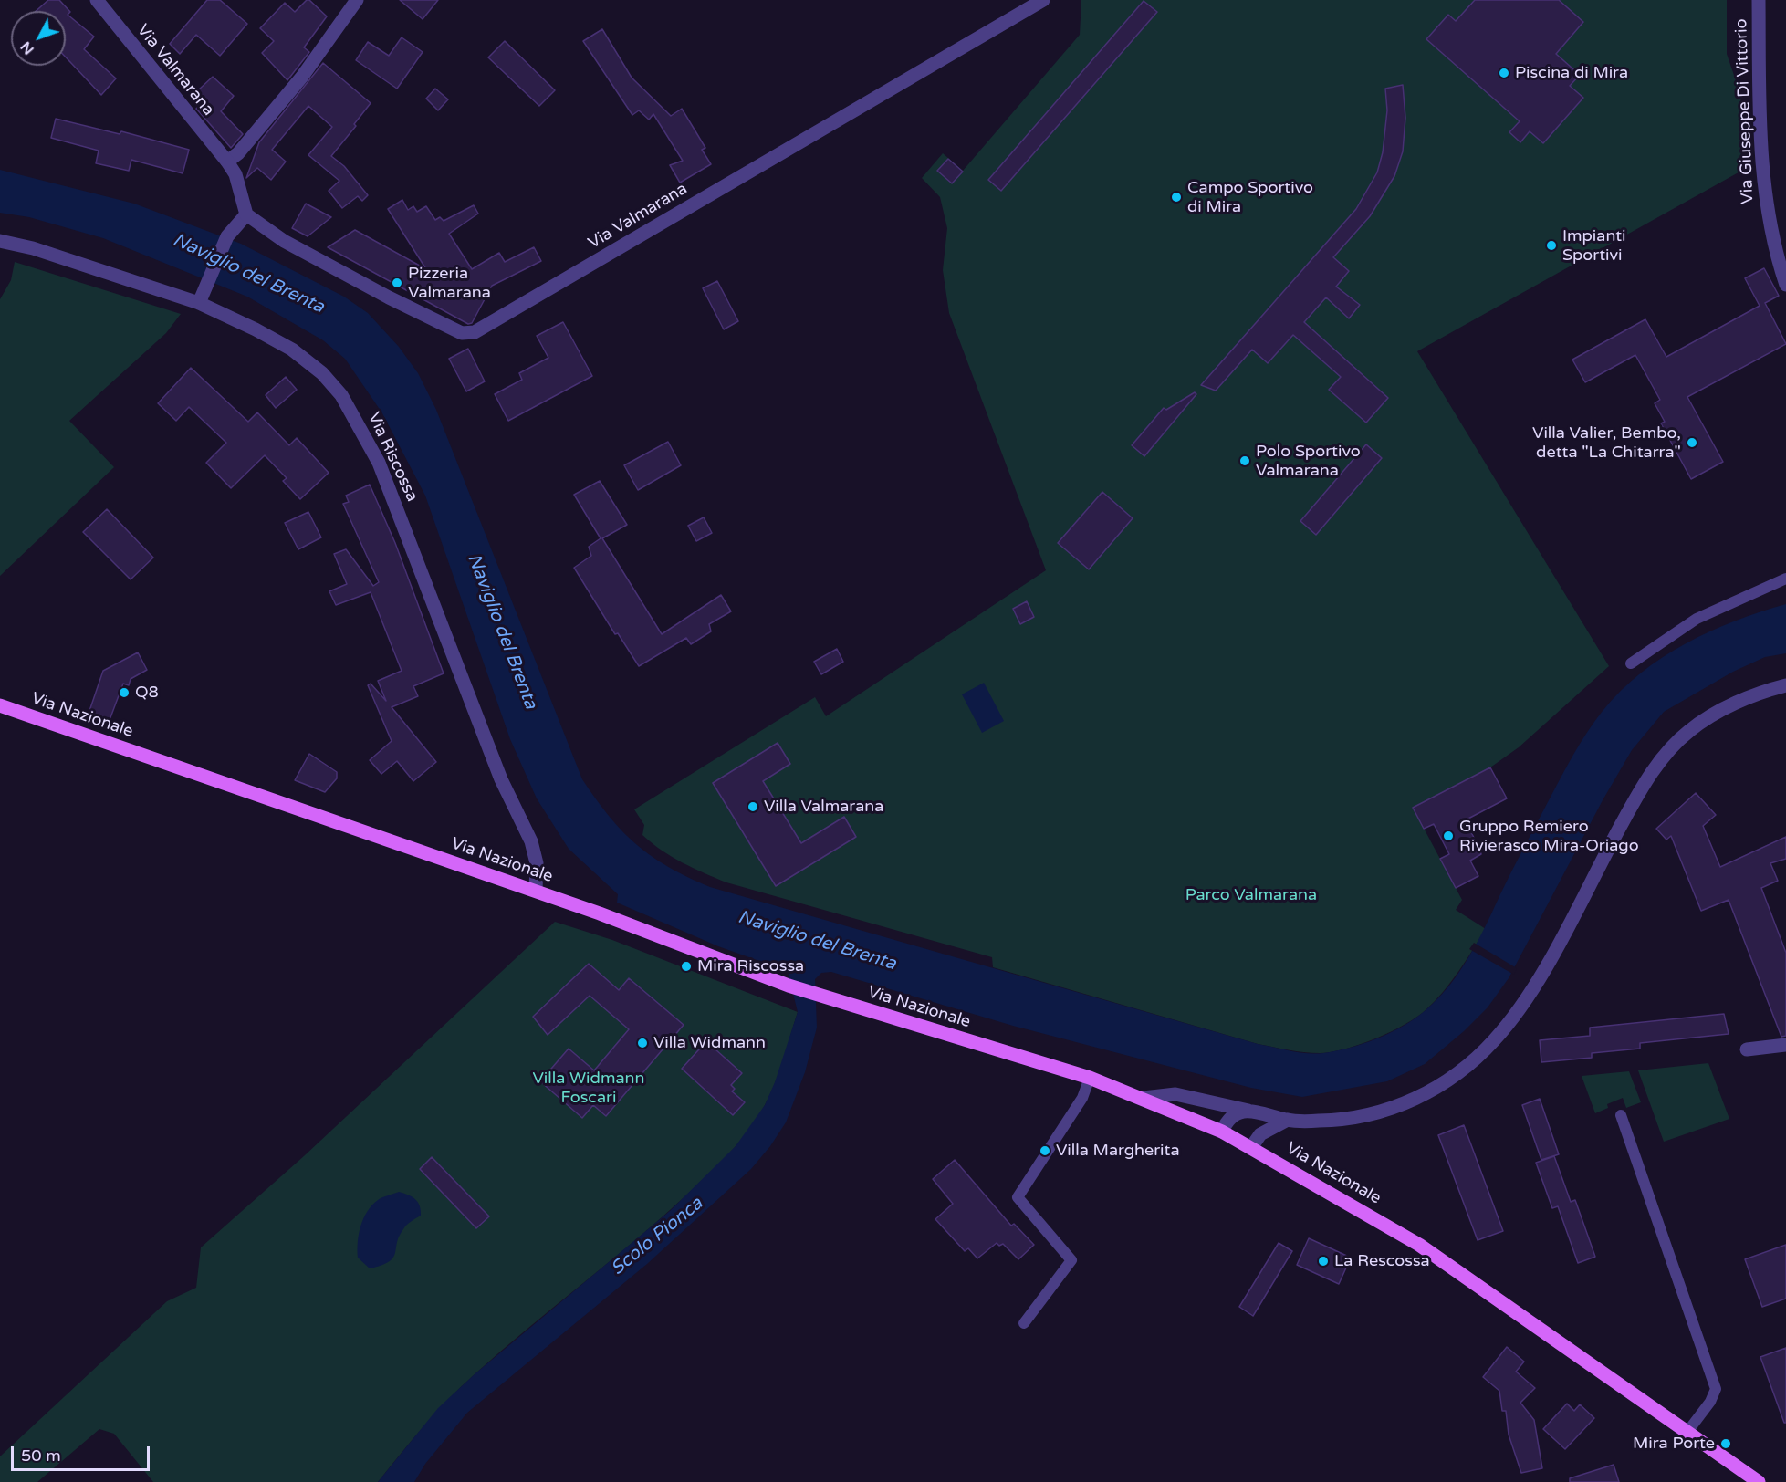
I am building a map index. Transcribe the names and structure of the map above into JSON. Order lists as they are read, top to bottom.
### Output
{
  "streets": {
    "main road": ["Via Nazionale"],
    "street": ["Via Valmarana", "Via Giuseppe Di Vittorio", "Via Riscossa"]
  },
  "crossings": [
    ["Via Riscossa", "Via Nazionale"]
  ],
  "water": ["Naviglio del Brenta", "Scolo Pionca"],
  "parks": ["Parco Valmarana", "Villa Widmann Foscari"],
  "places": [
    "Piscina di Mira",
    "Campo Sportivo di Mira",
    "Impianti Sportivi",
    "Pizzeria Valmarana",
    "Villa Valier, Bembo, detta \"La Chitarra\"",
    "Polo Sportivo Valmarana",
    "Q8",
    "Villa Valmarana",
    "Gruppo Remiero Rivierasco Mira-Oriago",
    "Mira Riscossa",
    "Villa Widmann",
    "Villa Margherita",
    "La Rescossa",
    "Mira Porte"
  ],
  "scale_bar": "50 m",
  "north": "bottom left"
}
